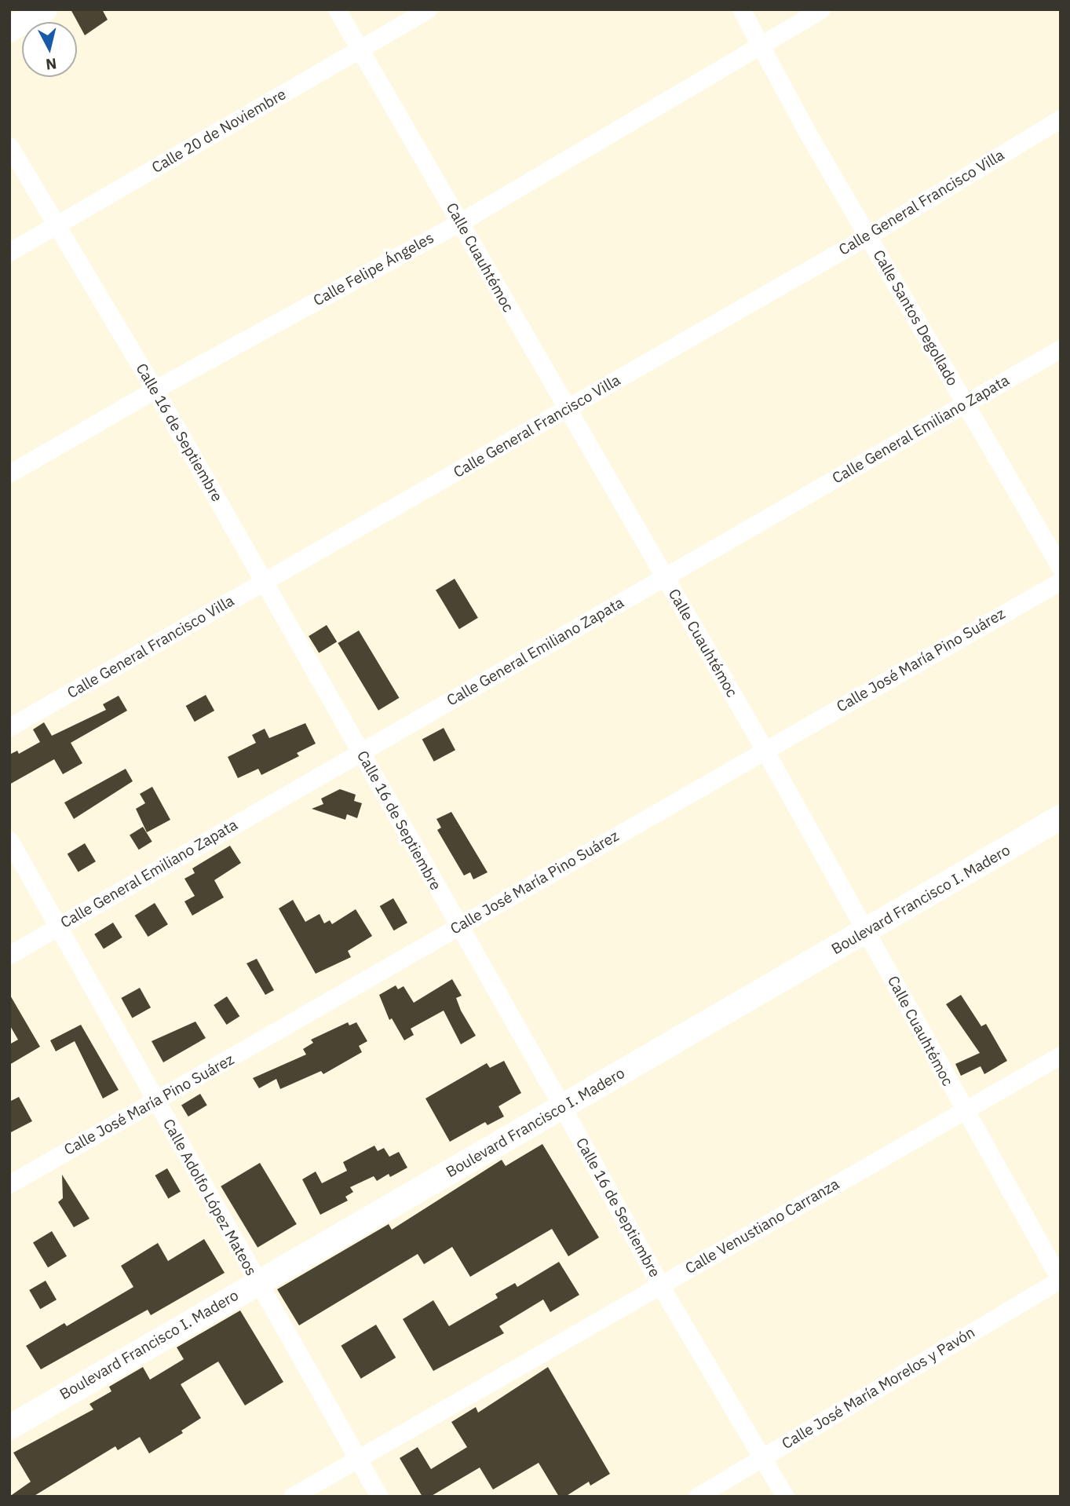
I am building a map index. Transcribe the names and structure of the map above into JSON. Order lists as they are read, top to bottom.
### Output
{
  "streets": {
    "street": [
      "Calle 20 de Noviembre",
      "Calle General Francisco Villa",
      "Calle Cuauhtémoc",
      "Calle Felipe Ángeles",
      "Calle Santos Degollado",
      "Calle General Emiliano Zapata",
      "Calle 16 de Septiembre",
      "Calle José María Pino Suárez",
      "Boulevard Francisco I. Madero",
      "Calle Adolfo López Mateos",
      "Calle Venustiano Carranza",
      "Calle José María Morelos y Pavón"
    ]
  },
  "crossings": [
    ["Calle 20 de Noviembre", "Calle Cuauhtémoc"],
    ["Calle 20 de Noviembre", "Calle 16 de Septiembre"],
    ["Calle General Francisco Villa", "Calle Cuauhtémoc"],
    ["Calle General Francisco Villa", "Calle Santos Degollado"],
    ["Calle General Francisco Villa", "Calle 16 de Septiembre"],
    ["Calle Cuauhtémoc", "Calle Felipe Ángeles"],
    ["Calle Cuauhtémoc", "Calle General Emiliano Zapata"],
    ["Calle Cuauhtémoc", "Calle José María Pino Suárez"],
    ["Calle Cuauhtémoc", "Boulevard Francisco I. Madero"],
    ["Calle Cuauhtémoc", "Calle Venustiano Carranza"],
    ["Calle Cuauhtémoc", "Calle José María Morelos y Pavón"],
    ["Calle Felipe Ángeles", "Calle Santos Degollado"],
    ["Calle Felipe Ángeles", "Calle 16 de Septiembre"],
    ["Calle Santos Degollado", "Calle General Emiliano Zapata"],
    ["Calle General Emiliano Zapata", "Calle 16 de Septiembre"],
    ["Calle General Emiliano Zapata", "Calle Adolfo López Mateos"],
    ["Calle 16 de Septiembre", "Calle José María Pino Suárez"],
    ["Calle 16 de Septiembre", "Boulevard Francisco I. Madero"],
    ["Calle 16 de Septiembre", "Calle Venustiano Carranza"],
    ["Calle 16 de Septiembre", "Calle José María Morelos y Pavón"],
    ["Calle José María Pino Suárez", "Calle Adolfo López Mateos"],
    ["Boulevard Francisco I. Madero", "Calle Adolfo López Mateos"],
    ["Calle Adolfo López Mateos", "Calle Venustiano Carranza"]
  ],
  "north": "bottom"
}
